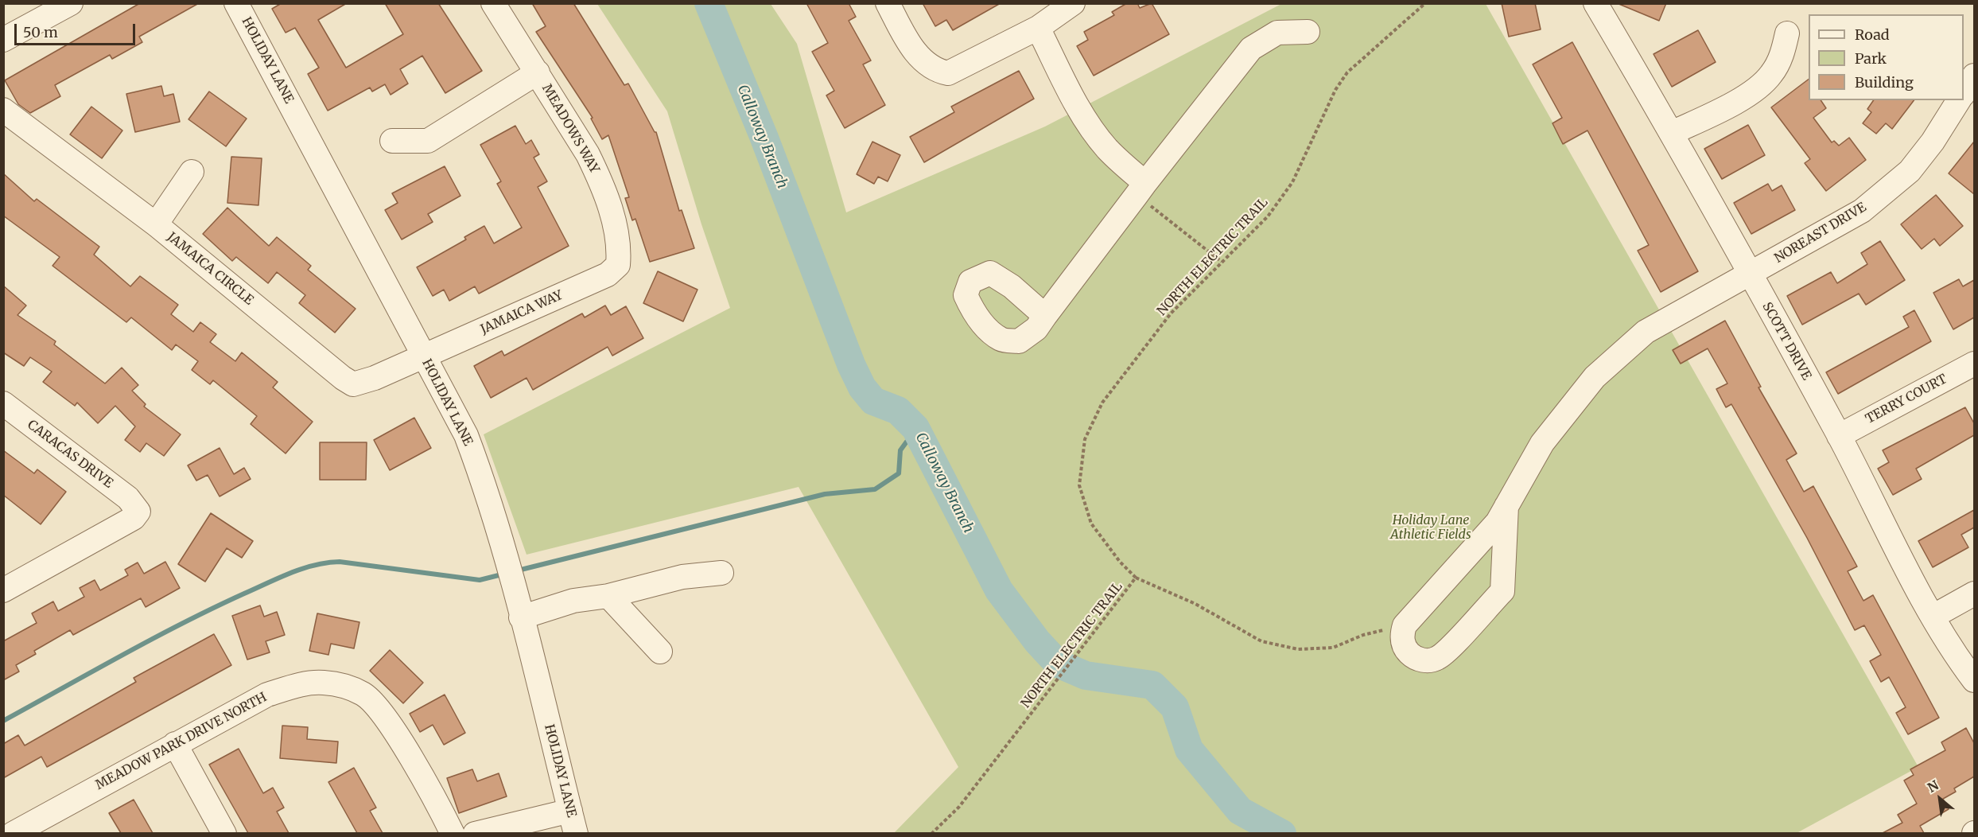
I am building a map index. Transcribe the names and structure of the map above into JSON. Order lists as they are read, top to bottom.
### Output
{
  "streets": {
    "street": [
      "HOLIDAY LANE",
      "MEADOWS WAY",
      "NOREAST DRIVE",
      "JAMAICA CIRCLE",
      "JAMAICA WAY",
      "SCOTT DRIVE",
      "TERRY COURT",
      "CARACAS DRIVE",
      "MEADOW PARK DRIVE NORTH"
    ],
    "path": ["NORTH ELECTRIC TRAIL"]
  },
  "crossings": [
    ["HOLIDAY LANE", "JAMAICA CIRCLE"],
    ["HOLIDAY LANE", "JAMAICA WAY"],
    ["MEADOWS WAY", "JAMAICA WAY"],
    ["NOREAST DRIVE", "SCOTT DRIVE"],
    ["JAMAICA CIRCLE", "JAMAICA WAY"],
    ["SCOTT DRIVE", "TERRY COURT"]
  ],
  "water": ["Calloway Branch"],
  "parks": ["Holiday Lane Athletic Fields"],
  "legend": ["Road", "Park", "Building"],
  "scale_bar": "50 m",
  "north": "top left"
}
